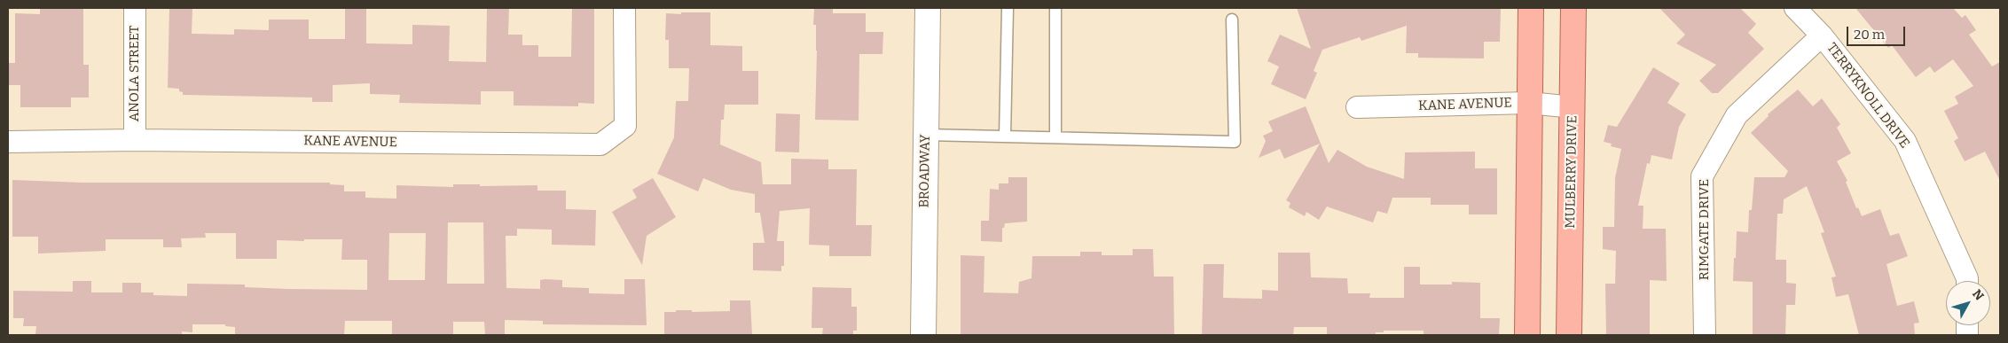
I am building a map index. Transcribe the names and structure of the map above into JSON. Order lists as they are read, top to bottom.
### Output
{
  "streets": {
    "main road": ["MULBERRY DRIVE"],
    "street": [
      "ANOLA STREET",
      "TERRYKNOLL DRIVE",
      "KANE AVENUE",
      "BROADWAY",
      "RIMGATE DRIVE"
    ]
  },
  "crossings": [
    ["ANOLA STREET", "KANE AVENUE"],
    ["TERRYKNOLL DRIVE", "RIMGATE DRIVE"],
    ["KANE AVENUE", "MULBERRY DRIVE"]
  ],
  "scale_bar": "20 m",
  "north": "top right"
}
